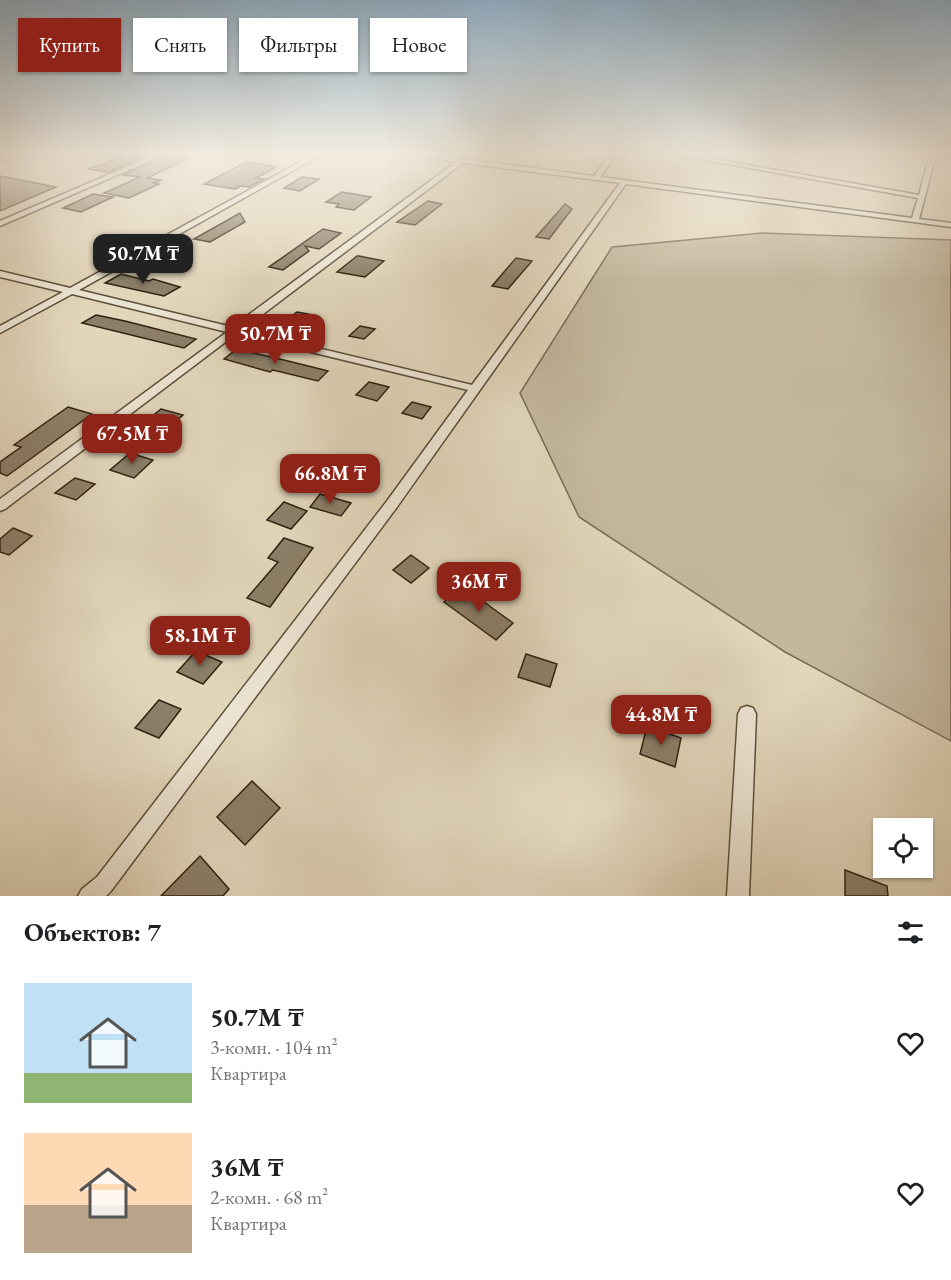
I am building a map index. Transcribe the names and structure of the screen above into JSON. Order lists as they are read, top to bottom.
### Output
{
  "page": {
    "chip": [
      "Купить",
      "Снять",
      "Фильтры",
      "Новое"
    ],
    "price": [
      "50.7M ₸",
      "50.7M ₸",
      "67.5M ₸",
      "66.8M ₸",
      "36M ₸",
      "58.1M ₸",
      "44.8M ₸"
    ],
    "heading": "Объектов: 7",
    "list": [
      {
        "name": "50.7M ₸",
        "note": "3-комн. · 104 m² · Квартира"
      },
      {
        "name": "36M ₸",
        "note": "2-комн. · 68 m² · Квартира"
      }
    ]
  }
}
